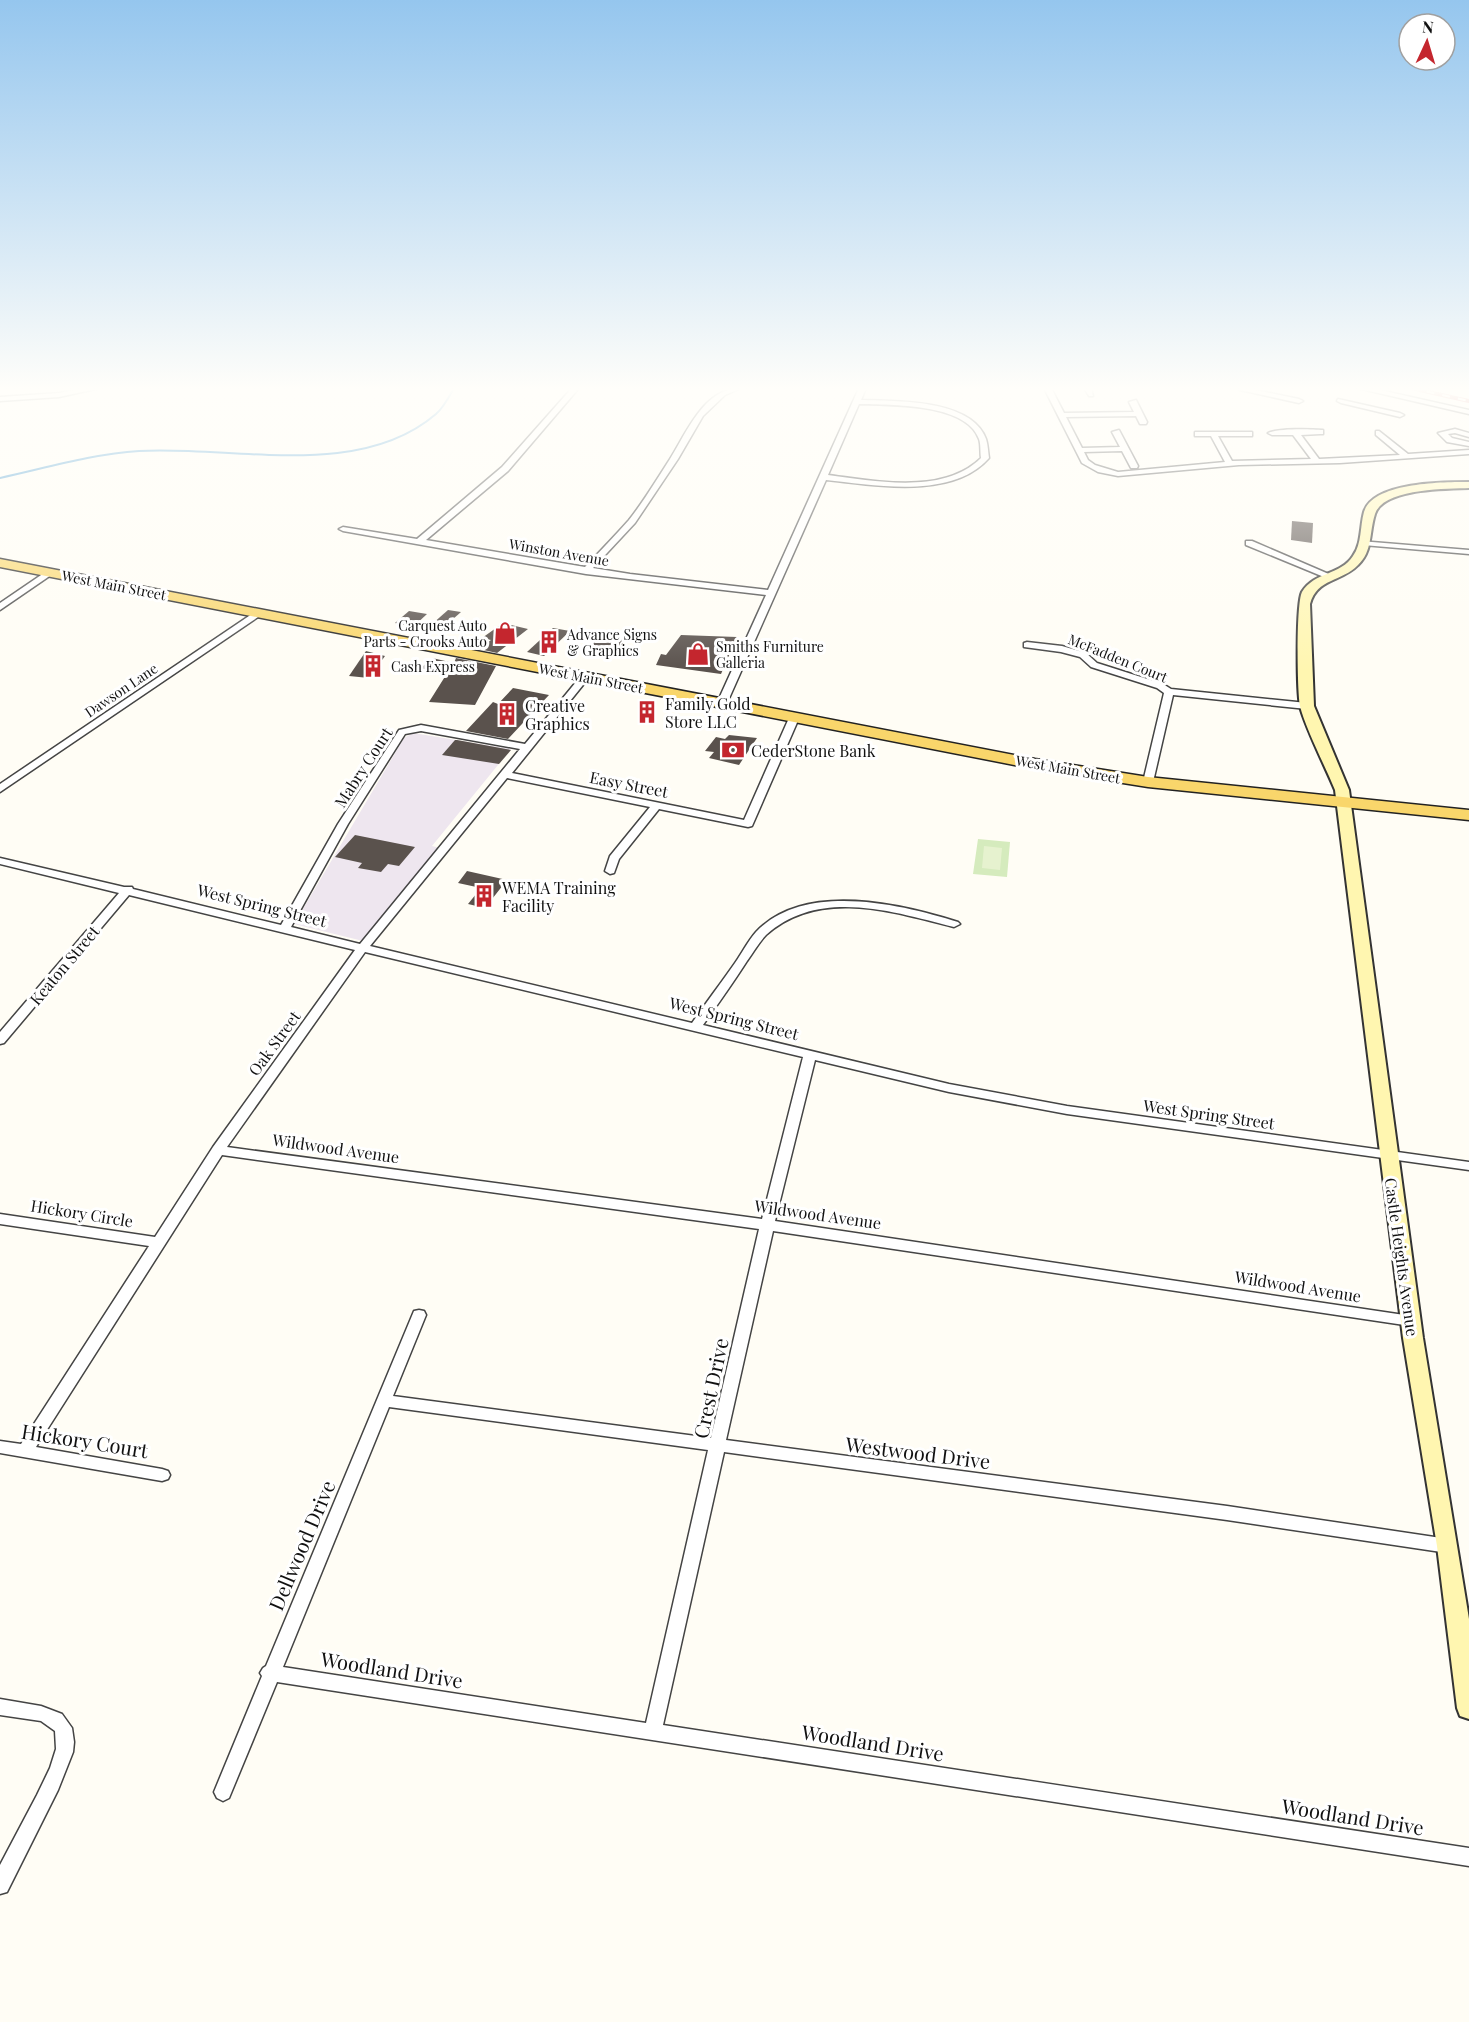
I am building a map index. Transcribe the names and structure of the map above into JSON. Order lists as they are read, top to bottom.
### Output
{
  "streets": {
    "main road": ["West Main Street"],
    "street": [
      "Winston Avenue",
      "McFadden Court",
      "Dawson Lane",
      "Mabry Court",
      "Easy Street",
      "West Spring Street",
      "Keaton Street",
      "Oak Street",
      "Wildwood Avenue",
      "Hickory Circle",
      "Castle Heights Avenue",
      "Crest Drive",
      "Hickory Court",
      "Westwood Drive",
      "Dellwood Drive",
      "Woodland Drive"
    ]
  },
  "crossings": [
    ["West Main Street", "Dawson Lane"],
    ["West Main Street", "Easy Street"],
    ["West Main Street", "Oak Street"],
    ["West Main Street", "Castle Heights Avenue"],
    ["McFadden Court", "Castle Heights Avenue"],
    ["Mabry Court", "West Spring Street"],
    ["Mabry Court", "Oak Street"],
    ["Easy Street", "Oak Street"],
    ["West Spring Street", "Keaton Street"],
    ["West Spring Street", "Oak Street"],
    ["West Spring Street", "Castle Heights Avenue"],
    ["West Spring Street", "Crest Drive"],
    ["Oak Street", "Wildwood Avenue"],
    ["Oak Street", "Hickory Circle"],
    ["Oak Street", "Hickory Court"],
    ["Wildwood Avenue", "Castle Heights Avenue"],
    ["Wildwood Avenue", "Crest Drive"],
    ["Castle Heights Avenue", "Westwood Drive"],
    ["Crest Drive", "Westwood Drive"],
    ["Crest Drive", "Woodland Drive"],
    ["Westwood Drive", "Dellwood Drive"],
    ["Dellwood Drive", "Woodland Drive"]
  ],
  "places": {
    "shop": ["Carquest Auto Parts - Crooks Auto", "Smiths Furniture Galleria"],
    "building": [
      "Advance Signs & Graphics",
      "Cash Express",
      "Family Gold Store LLC",
      "Creative Graphics",
      "WEMA Training Facility"
    ],
    "bank": ["CederStone Bank"]
  },
  "north": "top"
}
